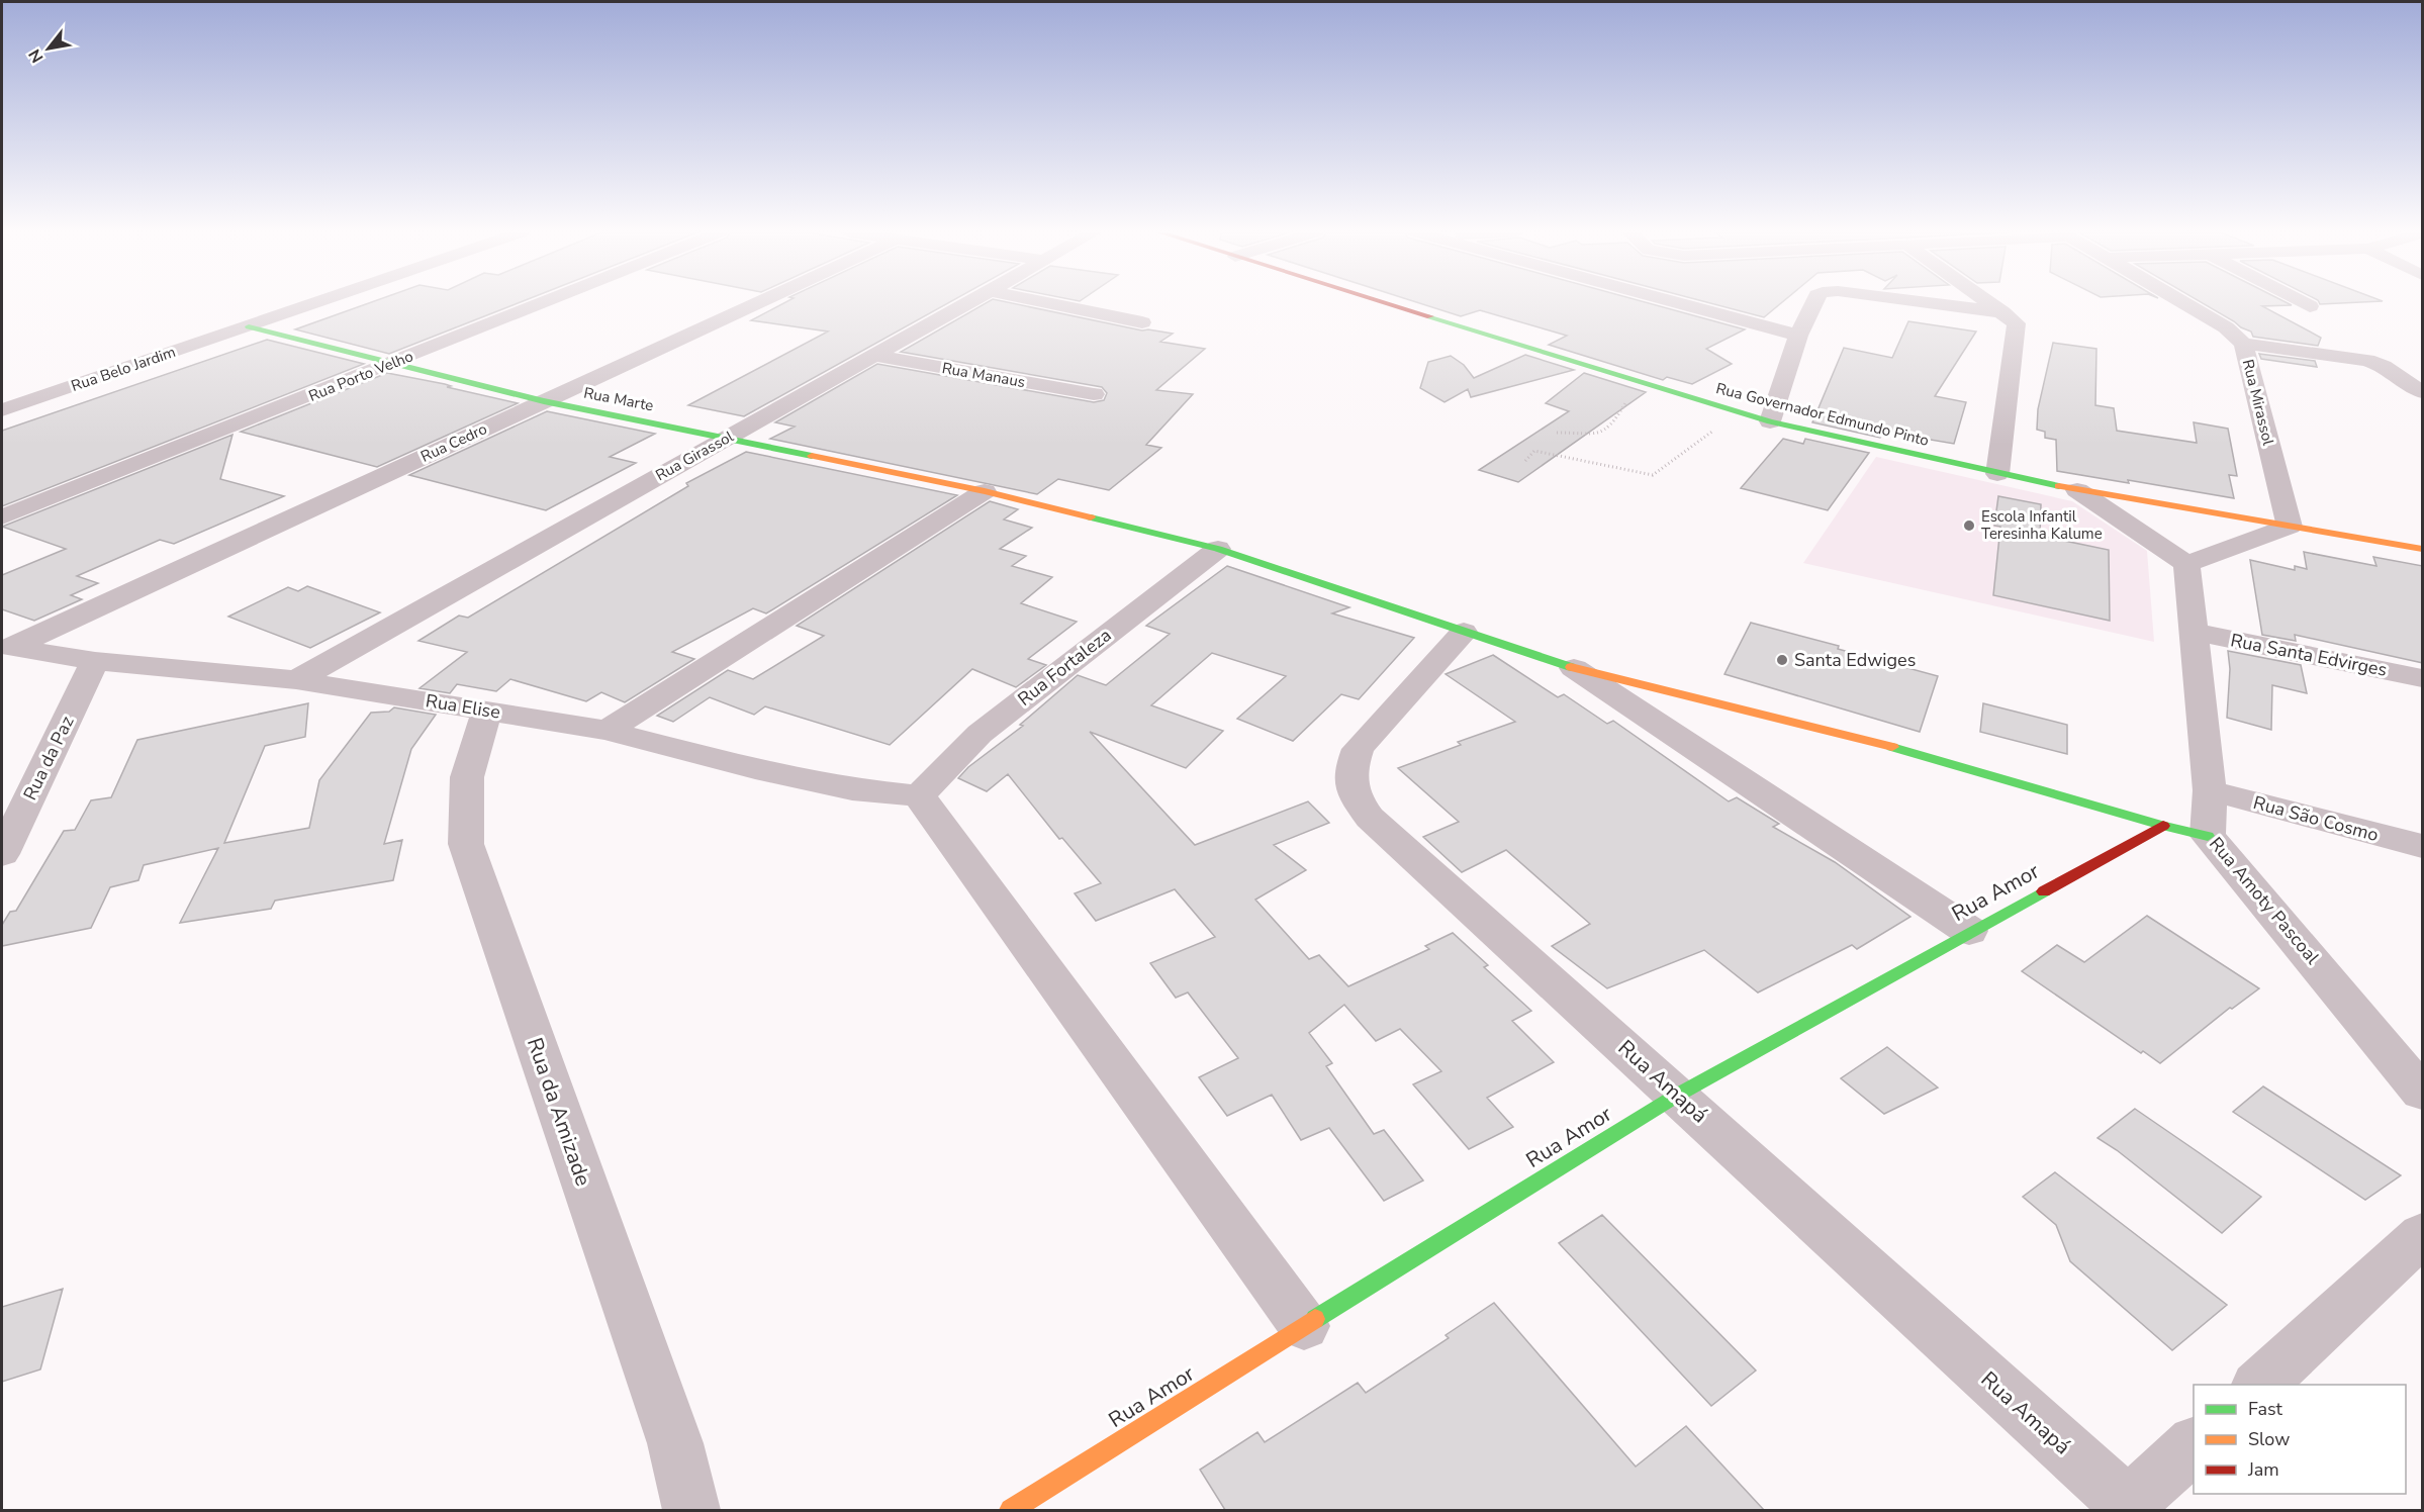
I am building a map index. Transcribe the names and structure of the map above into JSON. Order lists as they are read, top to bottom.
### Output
{
  "streets": {
    "street": [
      "Rua Belo Jardim",
      "Rua Manaus",
      "Rua Porto Velho",
      "Rua Marte",
      "Rua Mirassol",
      "Rua Governador Edmundo Pinto",
      "Rua Cedro",
      "Rua Girassol",
      "Rua Santa Edvirges",
      "Rua Fortaleza",
      "Rua Elise",
      "Rua da Paz",
      "Rua São Cosmo",
      "Rua Amor",
      "Rua Amoty Pascoal",
      "Rua Amapá",
      "Rua da Amizade"
    ]
  },
  "crossings": [
    ["Rua Belo Jardim", "Rua Marte"],
    ["Rua Manaus", "Rua Girassol"],
    ["Rua Porto Velho", "Rua Marte"],
    ["Rua Marte", "Rua Cedro"],
    ["Rua Marte", "Rua Girassol"],
    ["Rua Marte", "Rua Fortaleza"],
    ["Rua Marte", "Rua Amor"],
    ["Rua Marte", "Rua Amoty Pascoal"],
    ["Rua Marte", "Rua Amapá"],
    ["Rua Mirassol", "Rua Governador Edmundo Pinto"],
    ["Rua Cedro", "Rua Elise"],
    ["Rua Girassol", "Rua Elise"],
    ["Rua Santa Edvirges", "Rua Amoty Pascoal"],
    ["Rua Fortaleza", "Rua Elise"],
    ["Rua Elise", "Rua da Paz"],
    ["Rua Elise", "Rua da Amizade"],
    ["Rua São Cosmo", "Rua Amoty Pascoal"],
    ["Rua Amor", "Rua Amapá"]
  ],
  "places": ["Escola Infantil Teresinha Kalume", "Santa Edwiges"],
  "legend": ["Fast", "Slow", "Jam"],
  "north": "bottom left"
}
